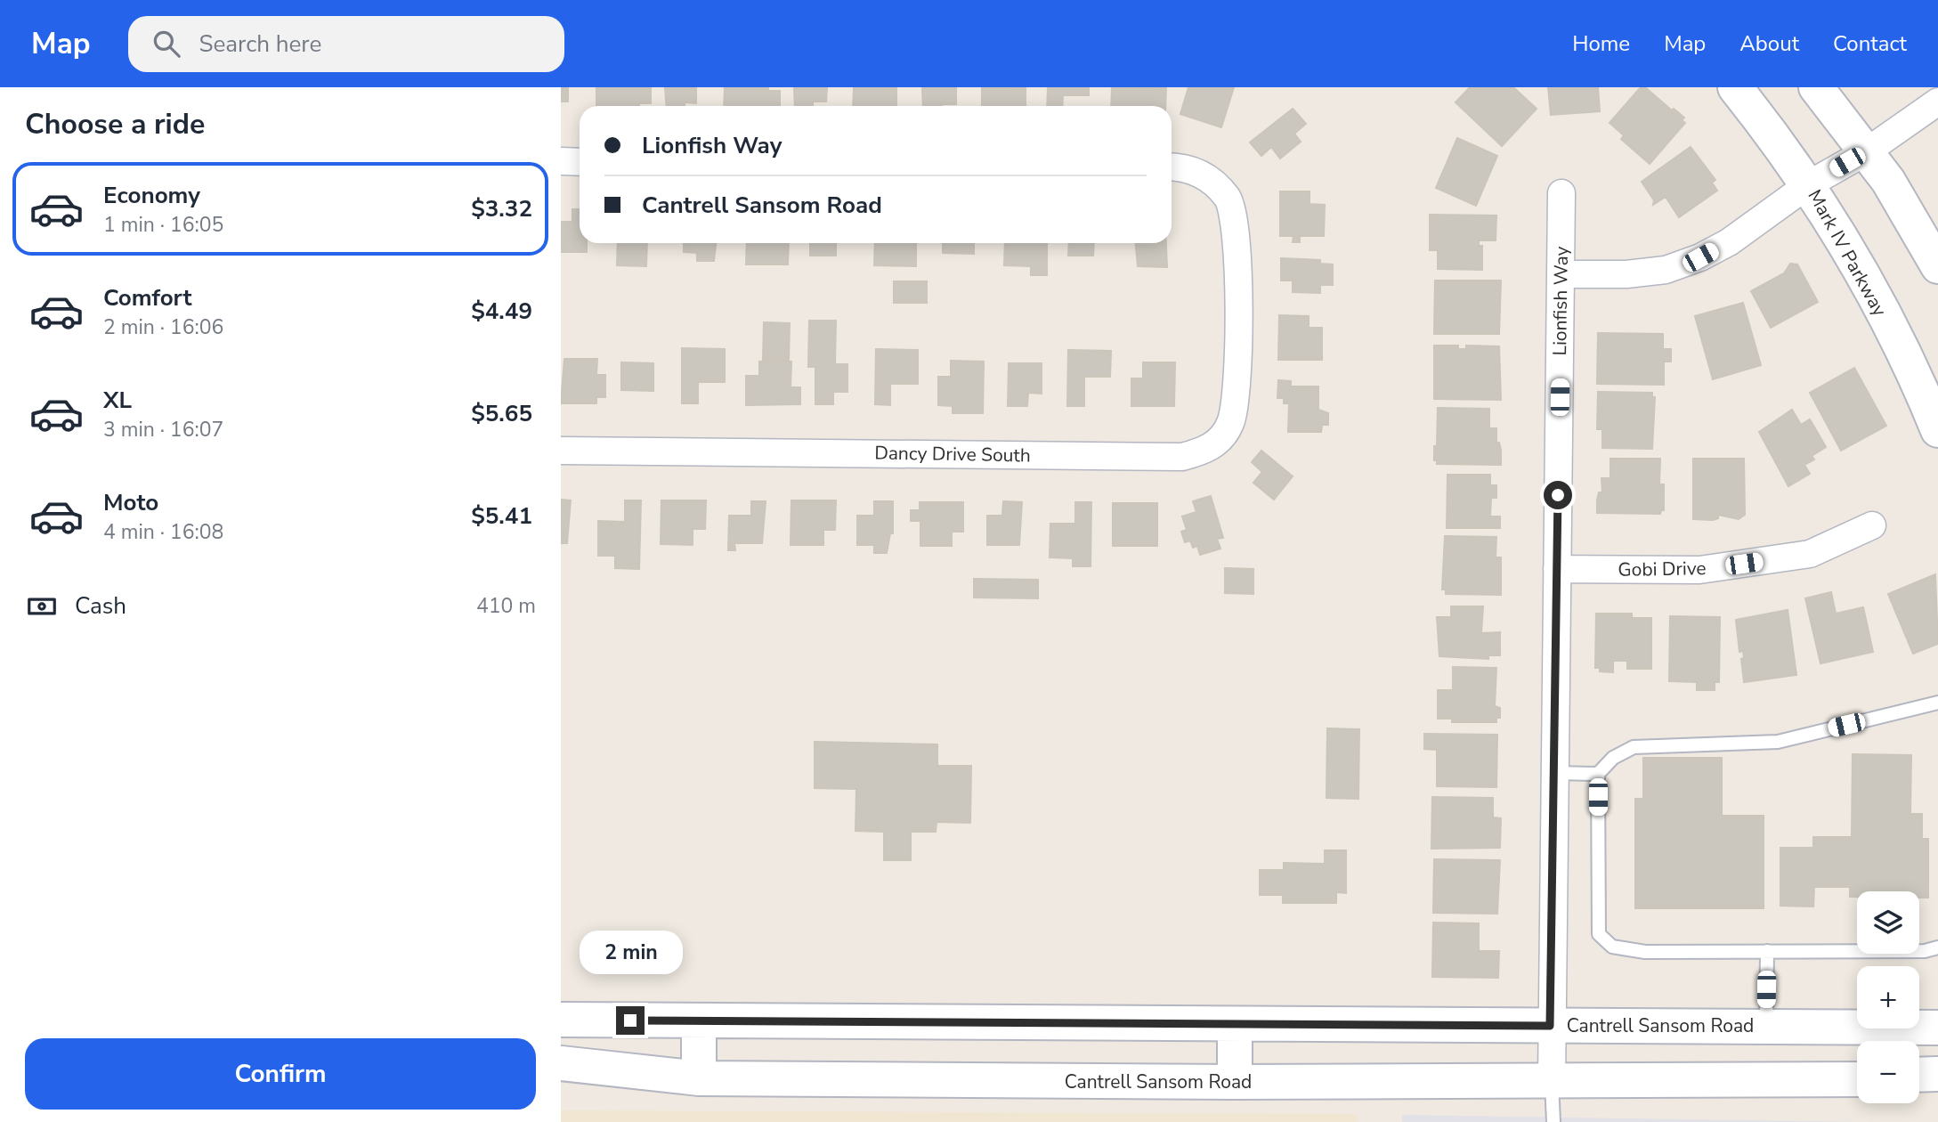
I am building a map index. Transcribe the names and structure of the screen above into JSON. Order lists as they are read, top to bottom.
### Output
{
  "streets": {
    "main road": ["Mark IV Parkway", "Cantrell Sansom Road"],
    "street": ["Lionfish Way", "Dancy Drive South", "Gobi Drive"]
  },
  "crossings": [
    ["Lionfish Way", "Gobi Drive"],
    ["Lionfish Way", "Cantrell Sansom Road"]
  ],
  "page": {
    "header": "Map",
    "search": "Search here",
    "nav": [
      "Home",
      "Map",
      "About",
      "Contact"
    ],
    "heading": "Choose a ride",
    "banner": ["Lionfish Way", "Cantrell Sansom Road"],
    "list": [
      {
        "name": "Economy",
        "note": "1 min · 16:05",
        "value": "$3.32"
      },
      {
        "name": "Comfort",
        "note": "2 min · 16:06",
        "value": "$4.49"
      },
      {
        "name": "XL",
        "note": "3 min · 16:07",
        "value": "$5.65"
      },
      {
        "name": "Moto",
        "note": "4 min · 16:08",
        "value": "$5.41"
      }
    ],
    "pay": ["Cash", "410 m"],
    "map_buttons": ["+", "−"],
    "bubble": "2 min",
    "buttons": "Confirm"
  }
}
